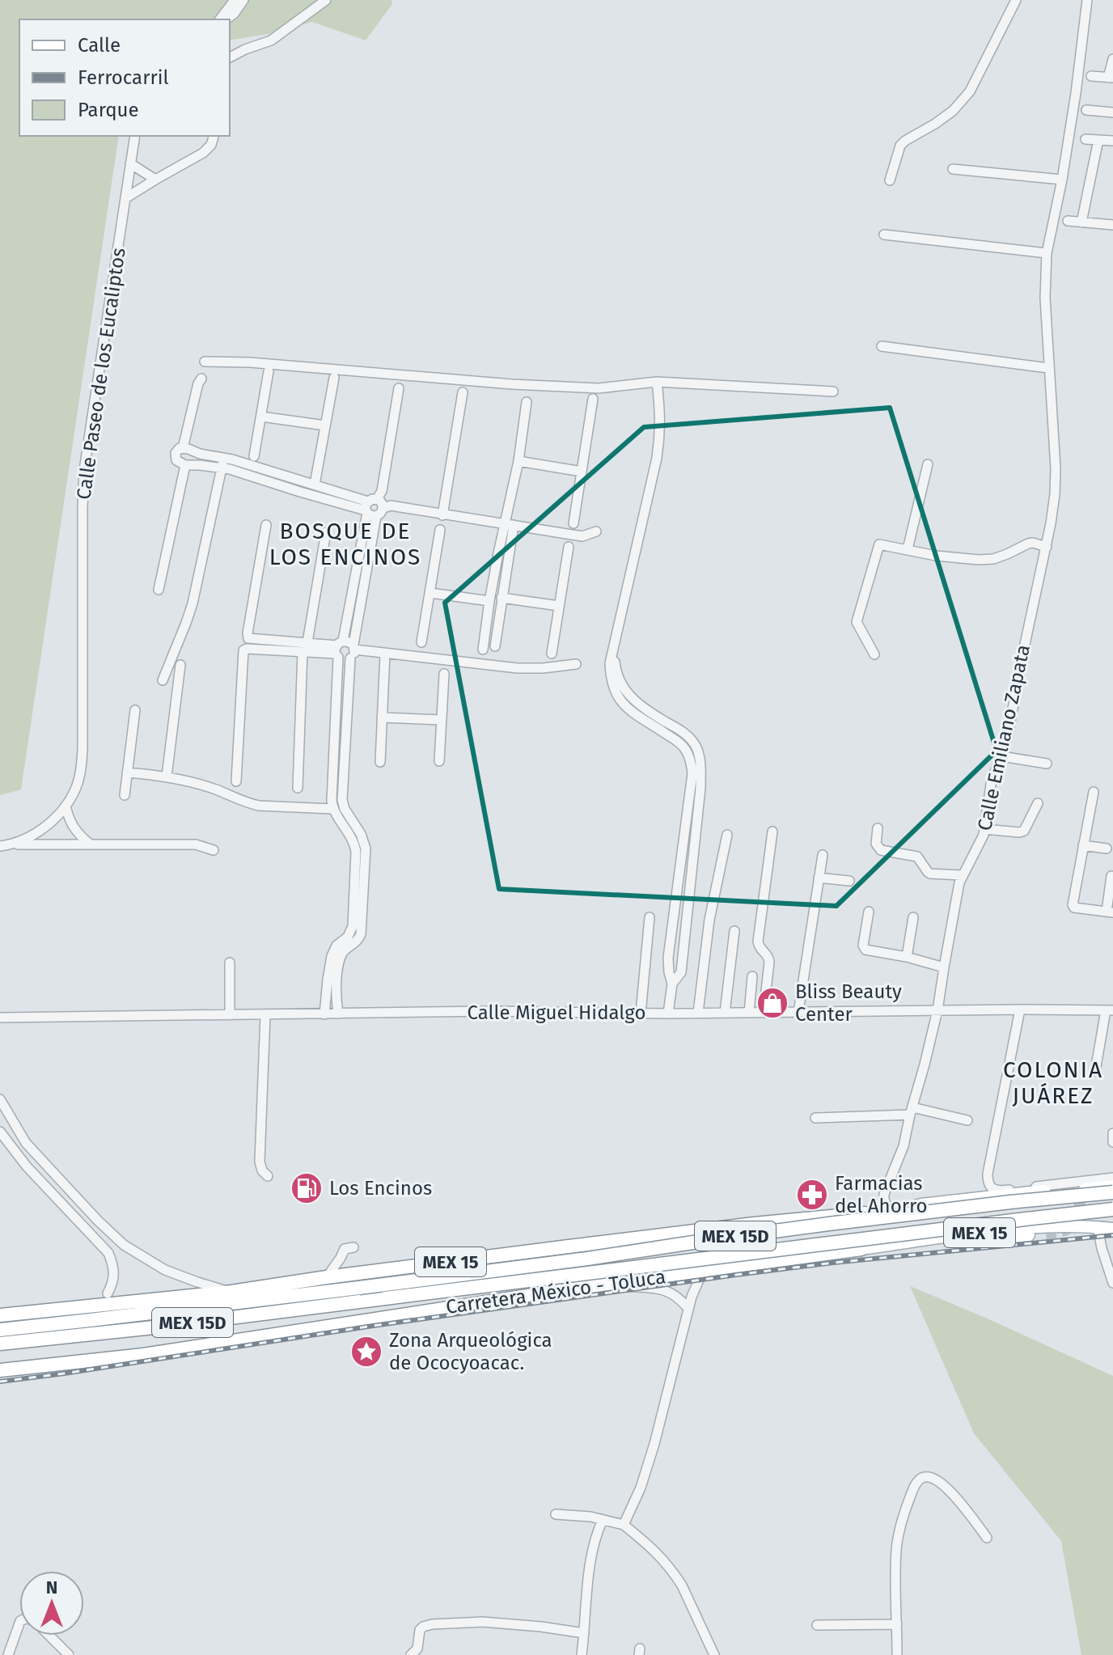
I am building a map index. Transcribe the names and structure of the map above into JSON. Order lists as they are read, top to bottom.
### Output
{
  "streets": {
    "highway": ["MEX 15", "MEX 15D", "Carretera México - Toluca"],
    "street": ["Calle Paseo de los Eucaliptos", "Calle Emiliano Zapata", "Calle Miguel Hidalgo"]
  },
  "crossings": [
    ["Calle Emiliano Zapata", "Calle Miguel Hidalgo"],
    ["Calle Emiliano Zapata", "MEX 15"]
  ],
  "districts": ["BOSQUE DE LOS ENCINOS", "COLONIA JUÁREZ"],
  "places": {
    "shop": ["Bliss Beauty Center"],
    "fuel station": ["Los Encinos"],
    "pharmacy": ["Farmacias del Ahorro"],
    "place": ["Zona Arqueológica de Ococyoacac."]
  },
  "legend": ["Calle", "Ferrocarril", "Parque"],
  "north": "top"
}
